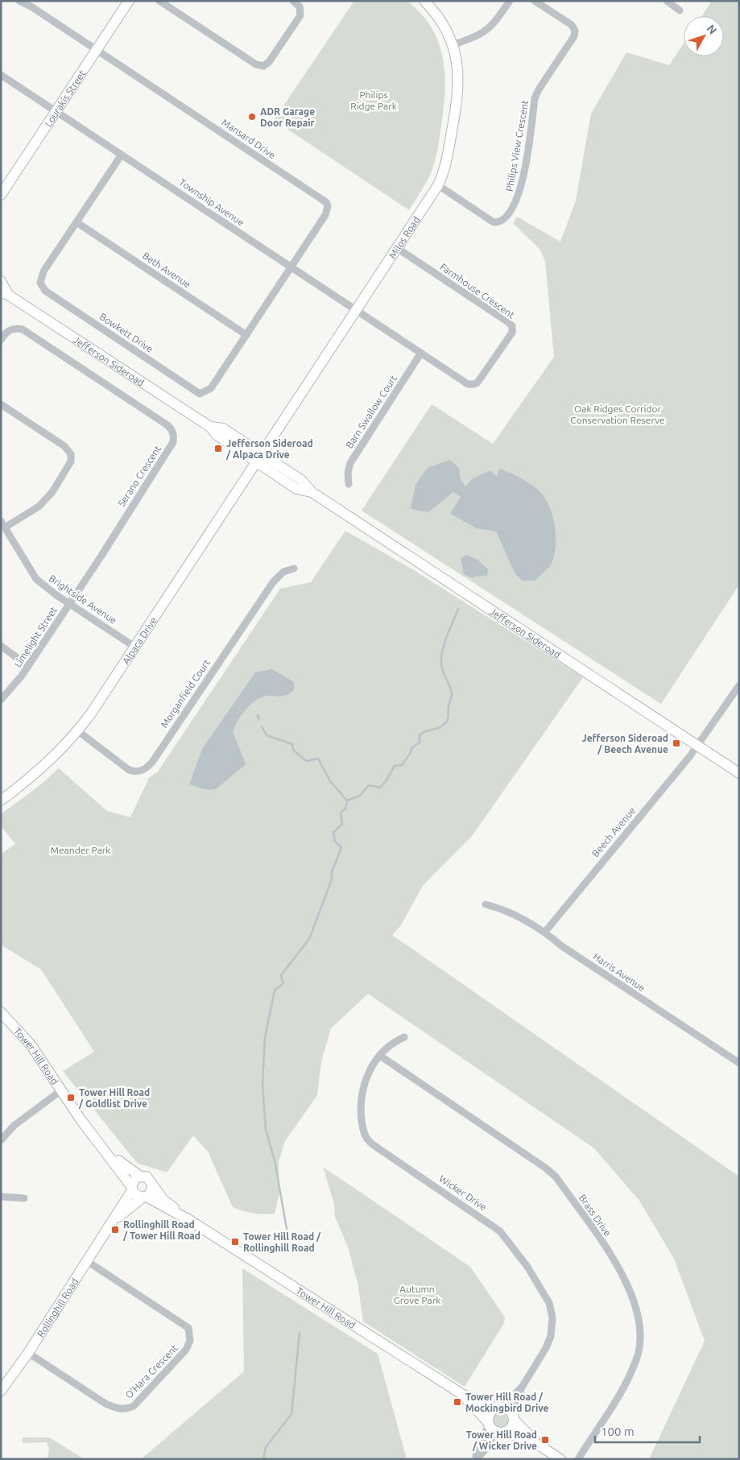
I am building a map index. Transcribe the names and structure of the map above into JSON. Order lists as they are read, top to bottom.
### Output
{
  "streets": {
    "street": [
      "Lourakis Street",
      "Mansard Drive",
      "Philips View Crescent",
      "Township Avenue",
      "Milos Road",
      "Beth Avenue",
      "Farmhouse Crescent",
      "Bowkett Drive",
      "Jefferson Sideroad",
      "Barn Swallow Court",
      "Serano Crescent",
      "Brightside Avenue",
      "Limelight Street",
      "Alpaca Drive",
      "Morganfield Court",
      "Beech Avenue",
      "Harris Avenue",
      "Tower Hill Road",
      "Wicker Drive",
      "Brass Drive",
      "Rollinghill Road",
      "O'Hara Crescent"
    ]
  },
  "crossings": [
    ["Lourakis Street", "Mansard Drive"],
    ["Lourakis Street", "Township Avenue"],
    ["Mansard Drive", "Township Avenue"],
    ["Mansard Drive", "Bowkett Drive"],
    ["Philips View Crescent", "Milos Road"],
    ["Township Avenue", "Milos Road"],
    ["Township Avenue", "Farmhouse Crescent"],
    ["Township Avenue", "Bowkett Drive"],
    ["Milos Road", "Farmhouse Crescent"],
    ["Milos Road", "Jefferson Sideroad"],
    ["Milos Road", "Alpaca Drive"],
    ["Beth Avenue", "Bowkett Drive"],
    ["Farmhouse Crescent", "Barn Swallow Court"],
    ["Jefferson Sideroad", "Alpaca Drive"],
    ["Jefferson Sideroad", "Beech Avenue"],
    ["Serano Crescent", "Brightside Avenue"],
    ["Serano Crescent", "Limelight Street"],
    ["Brightside Avenue", "Limelight Street"],
    ["Brightside Avenue", "Alpaca Drive"],
    ["Alpaca Drive", "Morganfield Court"],
    ["Beech Avenue", "Harris Avenue"],
    ["Tower Hill Road", "Wicker Drive"],
    ["Tower Hill Road", "Rollinghill Road"],
    ["Wicker Drive", "Brass Drive"],
    ["Rollinghill Road", "O'Hara Crescent"]
  ],
  "parks": [
    "Philips Ridge Park",
    "Oak Ridges Corridor Conservation Reserve",
    "Meander Park",
    "Autumn Grove Park"
  ],
  "places": {
    "other": ["ADR Garage Door Repair"],
    "transit": [
      "Jefferson Sideroad / Alpaca Drive",
      "Jefferson Sideroad / Beech Avenue",
      "Tower Hill Road / Goldlist Drive",
      "Rollinghill Road / Tower Hill Road",
      "Tower Hill Road / Rollinghill Road",
      "Tower Hill Road / Mockingbird Drive",
      "Tower Hill Road / Wicker Drive"
    ]
  },
  "scale_bar": "100 m",
  "north": "top right"
}
